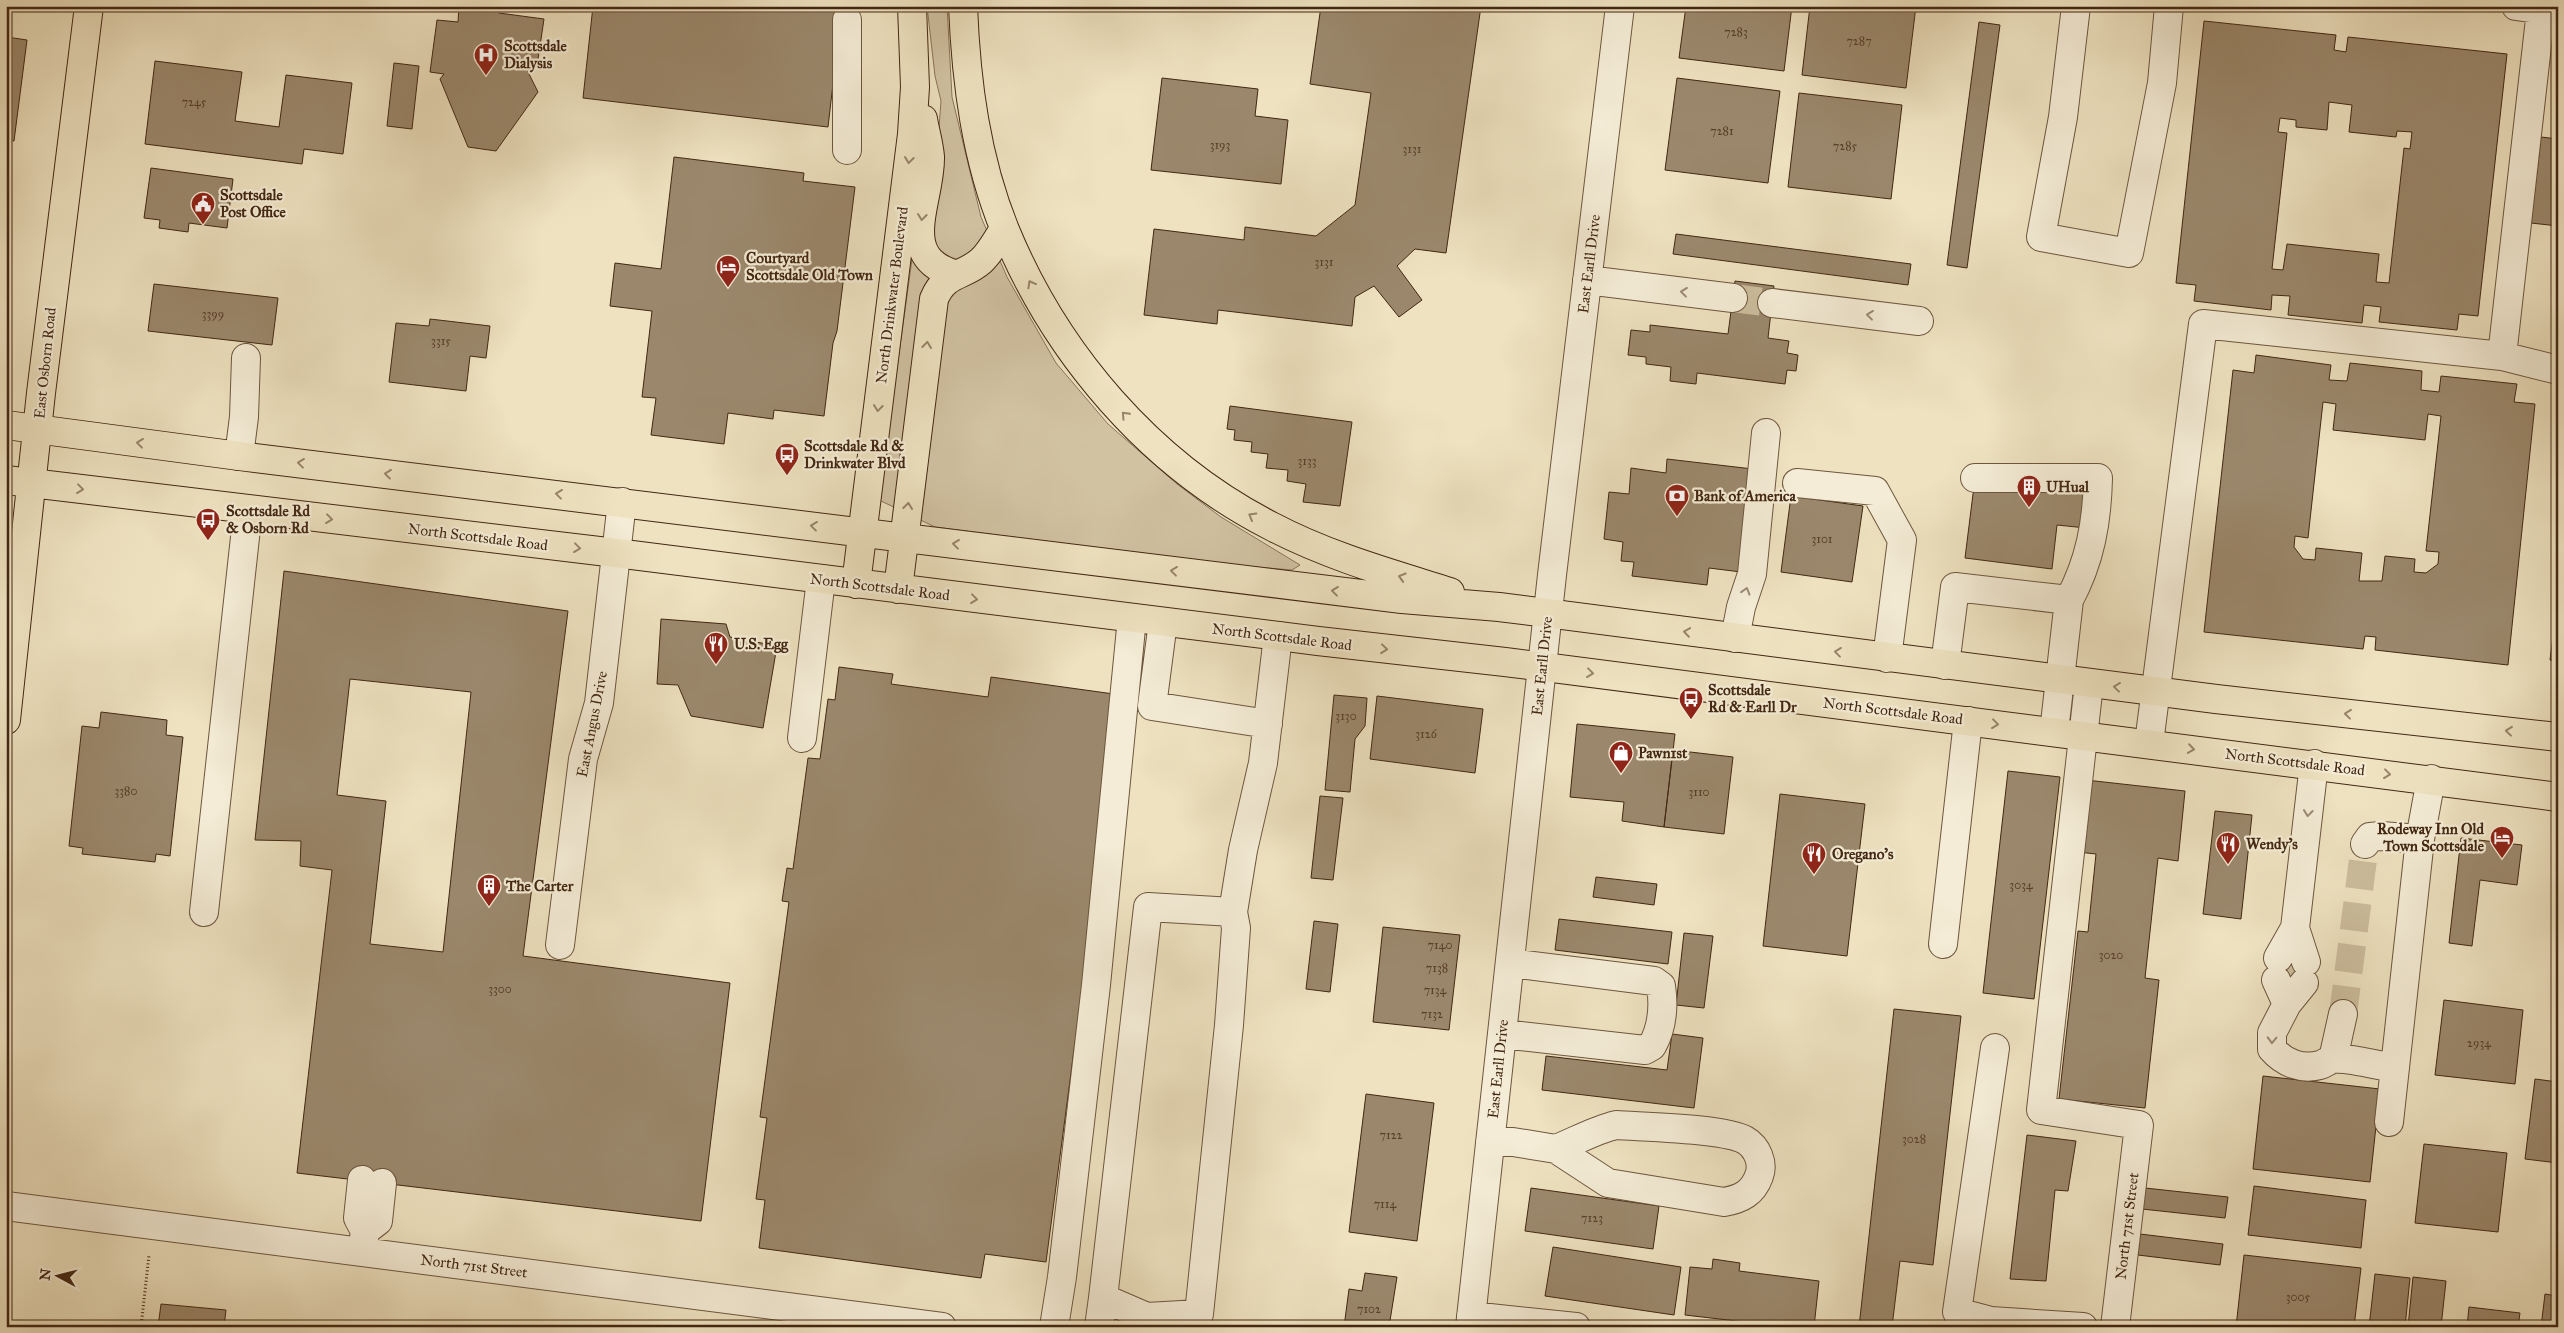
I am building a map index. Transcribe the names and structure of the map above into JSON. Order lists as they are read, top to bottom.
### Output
{
  "streets": {
    "main road": ["North Drinkwater Boulevard", "East Osborn Road", "North Scottsdale Road"],
    "street": ["East Earll Drive", "East Angus Drive", "North 71st Street"]
  },
  "crossings": [
    ["East Earll Drive", "North Scottsdale Road"],
    ["North Drinkwater Boulevard", "North Scottsdale Road"],
    ["East Osborn Road", "North Scottsdale Road"],
    ["North Scottsdale Road", "East Angus Drive"],
    ["North Scottsdale Road", "North 71st Street"]
  ],
  "places": {
    "hospital": ["Scottsdale Dialysis"],
    "public building": ["Scottsdale Post Office"],
    "hotel": ["Courtyard Scottsdale Old Town", "Rodeway Inn Old Town Scottsdale"],
    "bus stop": ["Scottsdale Rd & Drinkwater Blvd", "Scottsdale Rd & Osborn Rd", "Scottsdale Rd & Earll Dr"],
    "building": ["UHual", "The Carter"],
    "bank": ["Bank of America"],
    "restaurant": ["U.S. Egg", "Wendy's", "Oregano's"],
    "shop": ["Pawn1st"]
  },
  "house_numbers": [
    "7283",
    "7287",
    "7245",
    "7281",
    "3193",
    "7285",
    "3131",
    "3131",
    "3399",
    "3315",
    "3133",
    "3101",
    "3130",
    "3126",
    "3380",
    "3110",
    "3034",
    "7140",
    "3020",
    "7138",
    "3300",
    "7134",
    "7132",
    "2934",
    "7122",
    "3028",
    "7114",
    "7123",
    "3005",
    "7102"
  ],
  "north": "left"
}
